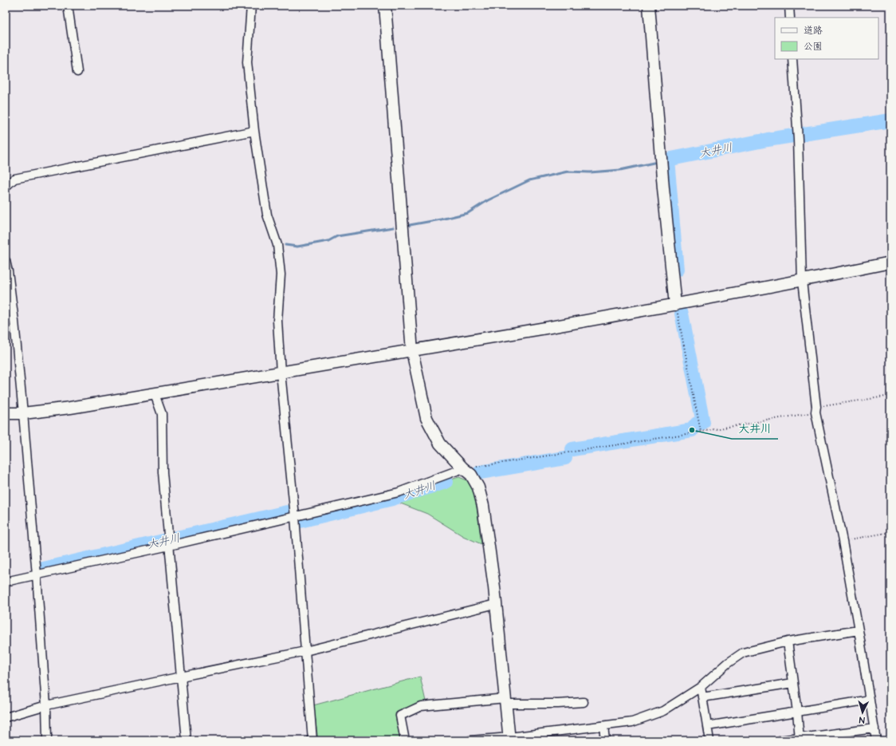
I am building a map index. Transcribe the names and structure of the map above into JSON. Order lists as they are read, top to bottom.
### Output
{
  "water": ["大井川"],
  "places": ["大井川"],
  "legend": ["道路", "公園"],
  "north": "bottom"
}
